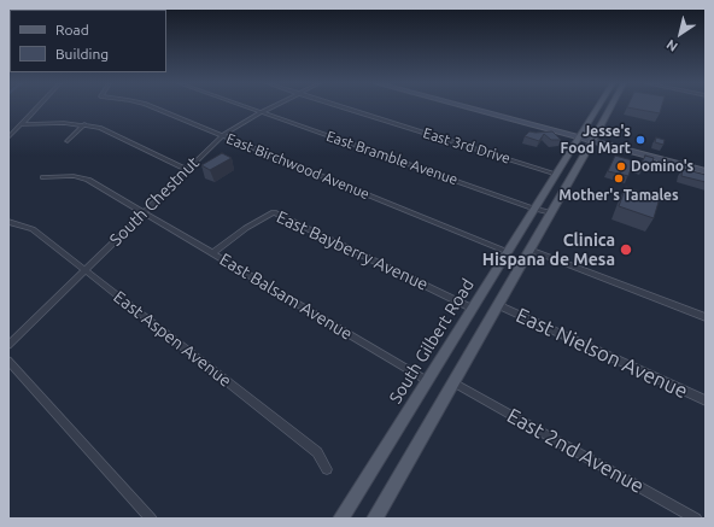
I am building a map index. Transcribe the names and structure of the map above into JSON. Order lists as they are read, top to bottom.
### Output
{
  "streets": {
    "main road": ["South Gilbert Road"],
    "street": [
      "East 3rd Drive",
      "East Bramble Avenue",
      "East Birchwood Avenue",
      "South Chestnut",
      "East Bayberry Avenue",
      "East Balsam Avenue",
      "East Aspen Avenue",
      "East Nielson Avenue",
      "East 2nd Avenue"
    ]
  },
  "crossings": [
    ["East 3rd Drive", "South Gilbert Road"],
    ["East Bramble Avenue", "South Chestnut"],
    ["East Bramble Avenue", "South Gilbert Road"],
    ["East Birchwood Avenue", "South Chestnut"],
    ["East Birchwood Avenue", "South Gilbert Road"],
    ["South Chestnut", "East Balsam Avenue"],
    ["South Chestnut", "East Aspen Avenue"],
    ["East Bayberry Avenue", "East Balsam Avenue"],
    ["East Bayberry Avenue", "South Gilbert Road"],
    ["East Balsam Avenue", "South Gilbert Road"]
  ],
  "places": [
    "Jesse's Food Mart",
    "Domino's",
    "Mother's Tamales",
    "Clinica Hispana de Mesa"
  ],
  "legend": ["Road", "Building"],
  "north": "bottom left"
}
